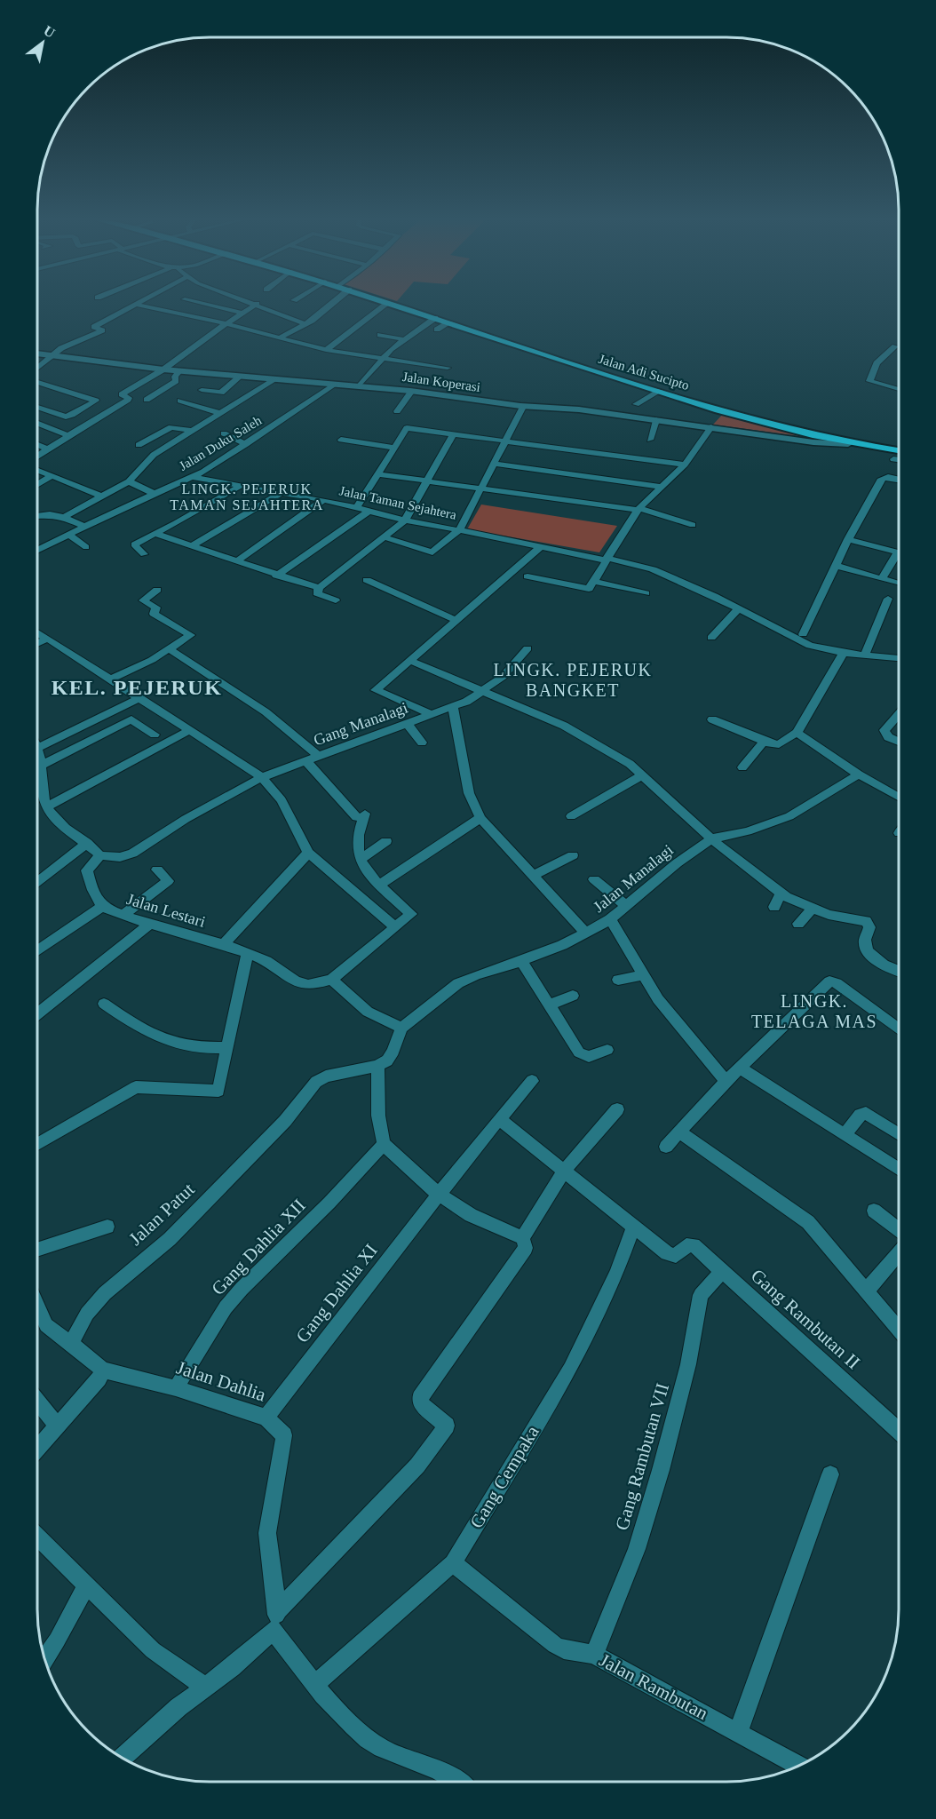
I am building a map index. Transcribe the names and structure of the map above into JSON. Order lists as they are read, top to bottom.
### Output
{
  "streets": {
    "highway": ["Jalan Adi Sucipto"],
    "street": [
      "Jalan Koperasi",
      "Jalan Duku Saleh",
      "Jalan Taman Sejahtera",
      "Gang Manalagi",
      "Jalan Manalagi",
      "Jalan Lestari",
      "Jalan Patut",
      "Gang Dahlia XII",
      "Gang Dahlia XI",
      "Gang Rambutan II",
      "Jalan Dahlia",
      "Gang Rambutan VII",
      "Gang Cempaka",
      "Jalan Rambutan"
    ]
  },
  "crossings": [
    ["Jalan Adi Sucipto", "Jalan Koperasi"],
    ["Jalan Koperasi", "Jalan Duku Saleh"],
    ["Jalan Koperasi", "Jalan Taman Sejahtera"],
    ["Jalan Duku Saleh", "Jalan Taman Sejahtera"],
    ["Gang Manalagi", "Jalan Lestari"],
    ["Gang Dahlia XII", "Jalan Dahlia"],
    ["Gang Dahlia XI", "Jalan Dahlia"],
    ["Gang Rambutan II", "Gang Rambutan VII"],
    ["Gang Rambutan II", "Gang Cempaka"],
    ["Gang Rambutan VII", "Jalan Rambutan"],
    ["Gang Cempaka", "Jalan Rambutan"]
  ],
  "districts": [
    "LINGK. PEJERUK TAMAN SEJAHTERA",
    "LINGK. PEJERUK BANGKET",
    "KEL. PEJERUK",
    "LINGK. TELAGA MAS"
  ],
  "north": "top right"
}
